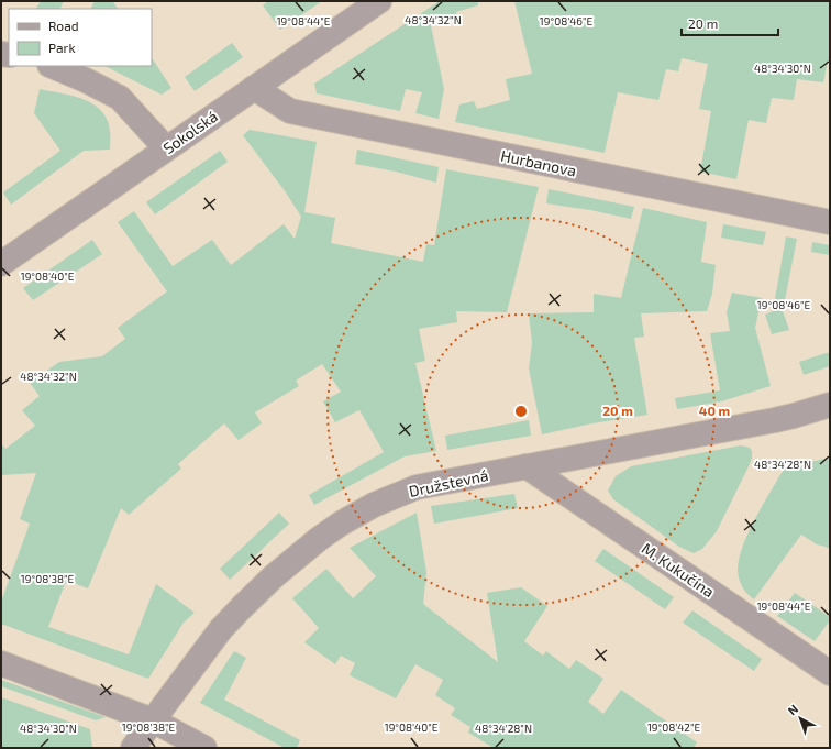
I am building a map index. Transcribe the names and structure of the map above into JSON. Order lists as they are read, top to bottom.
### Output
{
  "streets": {
    "street": [
      "Sokolská",
      "Hurbanova",
      "Družstevná",
      "M. Kukučína"
    ]
  },
  "crossings": [
    ["Sokolská", "Hurbanova"],
    ["Družstevná", "M. Kukučína"]
  ],
  "legend": ["Road", "Park"],
  "scale_bar": "20 m",
  "north": "top left",
  "coordinates": [
    "48°34'32\"N",
    "19°08'44\"E",
    "19°08'46\"E",
    "48°34'30\"N",
    "19°08'40\"E",
    "48°34'28\"N",
    "19°08'38\"E",
    "19°08'42\"E"
  ],
  "rings": ["20 m", "40 m"]
}
